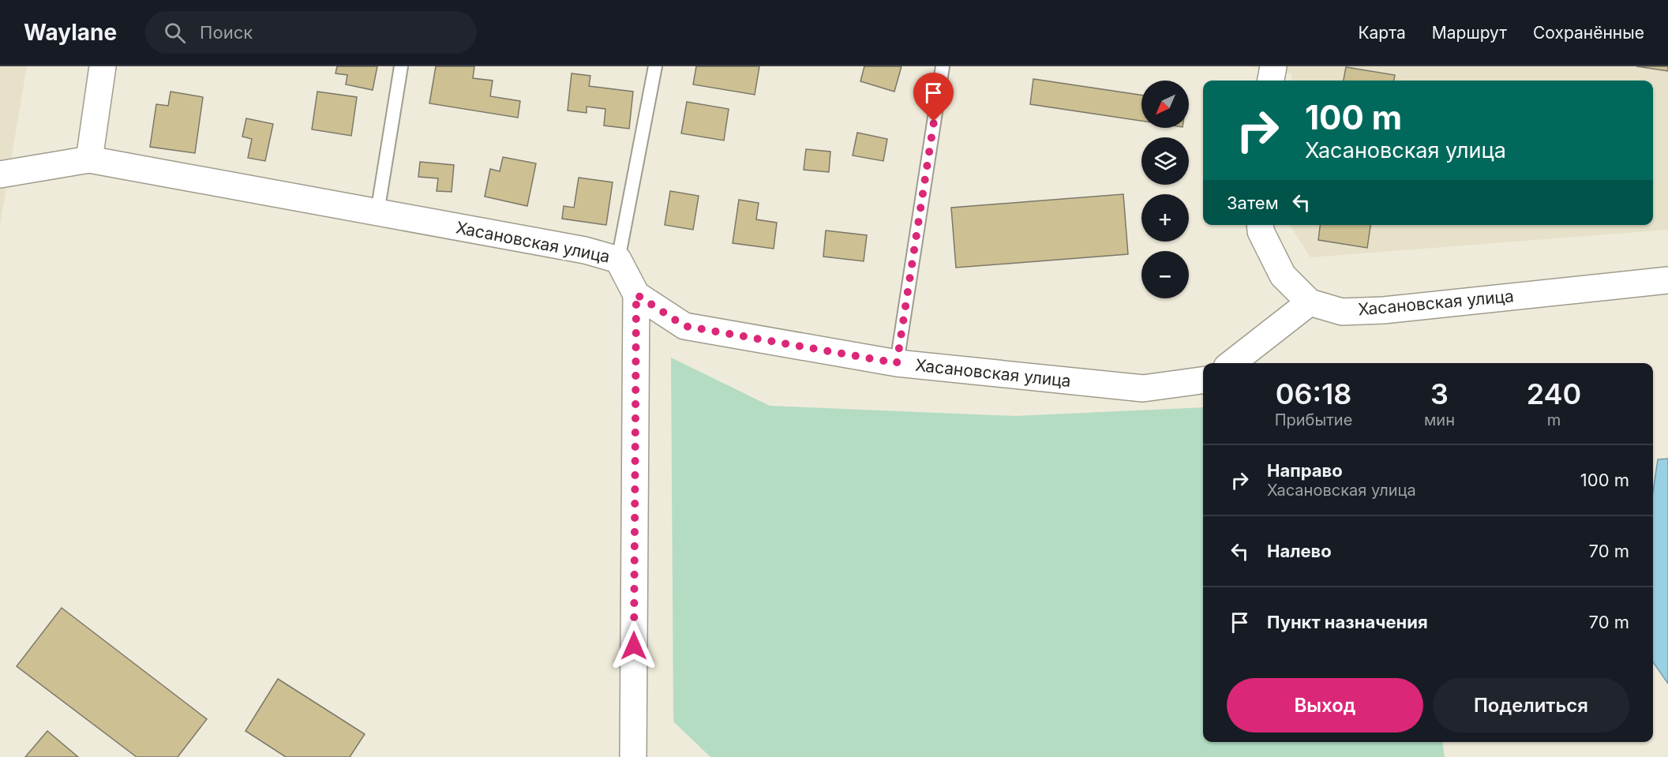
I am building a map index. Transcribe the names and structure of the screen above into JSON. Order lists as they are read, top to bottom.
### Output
{
  "streets": {
    "street": ["Хасановская улица"]
  },
  "north": "bottom left",
  "page": {
    "header": "Waylane",
    "search": "Поиск",
    "nav": ["Карта", "Маршрут", "Сохранённые"],
    "map_buttons": ["+", "−"],
    "turn": ["100 m", "Хасановская улица"],
    "then": "Затем",
    "eta": [
      "06:18",
      "Прибытие",
      "3",
      "мин",
      "240",
      "m"
    ],
    "list": [
      {
        "name": "Направо",
        "note": "Хасановская улица",
        "value": "100 m"
      },
      {
        "name": "Налево",
        "value": "70 m"
      },
      {
        "name": "Пункт назначения",
        "value": "70 m"
      }
    ],
    "buttons": ["Выход", "Поделиться"]
  }
}
